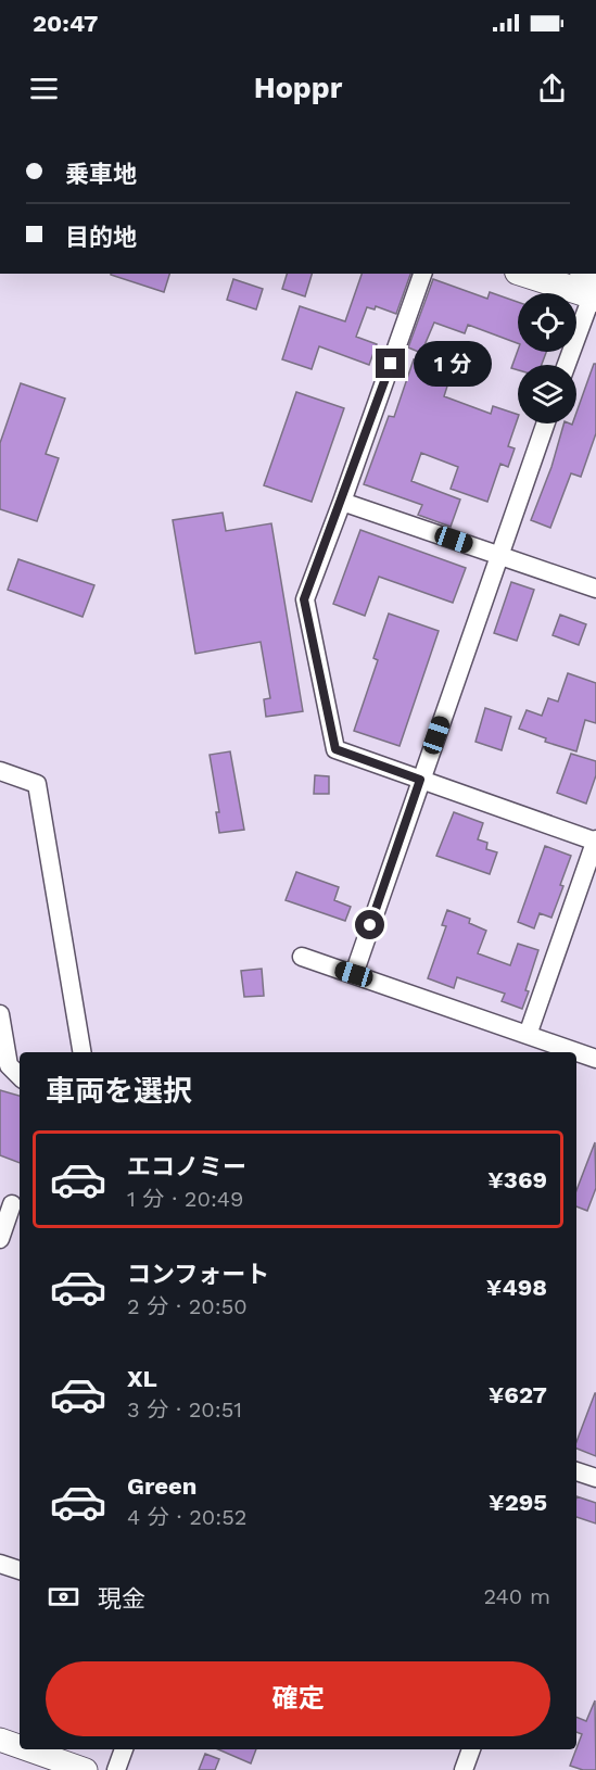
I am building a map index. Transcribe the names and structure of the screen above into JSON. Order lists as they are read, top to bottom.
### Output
{
  "page": {
    "status": "20:47",
    "header": "Hoppr",
    "banner": ["乗車地", "目的地"],
    "bubble": "1 分",
    "heading": "車両を選択",
    "list": [
      {
        "name": "エコノミー",
        "note": "1 分 · 20:49",
        "value": "¥369"
      },
      {
        "name": "コンフォート",
        "note": "2 分 · 20:50",
        "value": "¥498"
      },
      {
        "name": "XL",
        "note": "3 分 · 20:51",
        "value": "¥627"
      },
      {
        "name": "Green",
        "note": "4 分 · 20:52",
        "value": "¥295"
      }
    ],
    "pay": ["現金", "240 m"],
    "buttons": "確定"
  }
}
